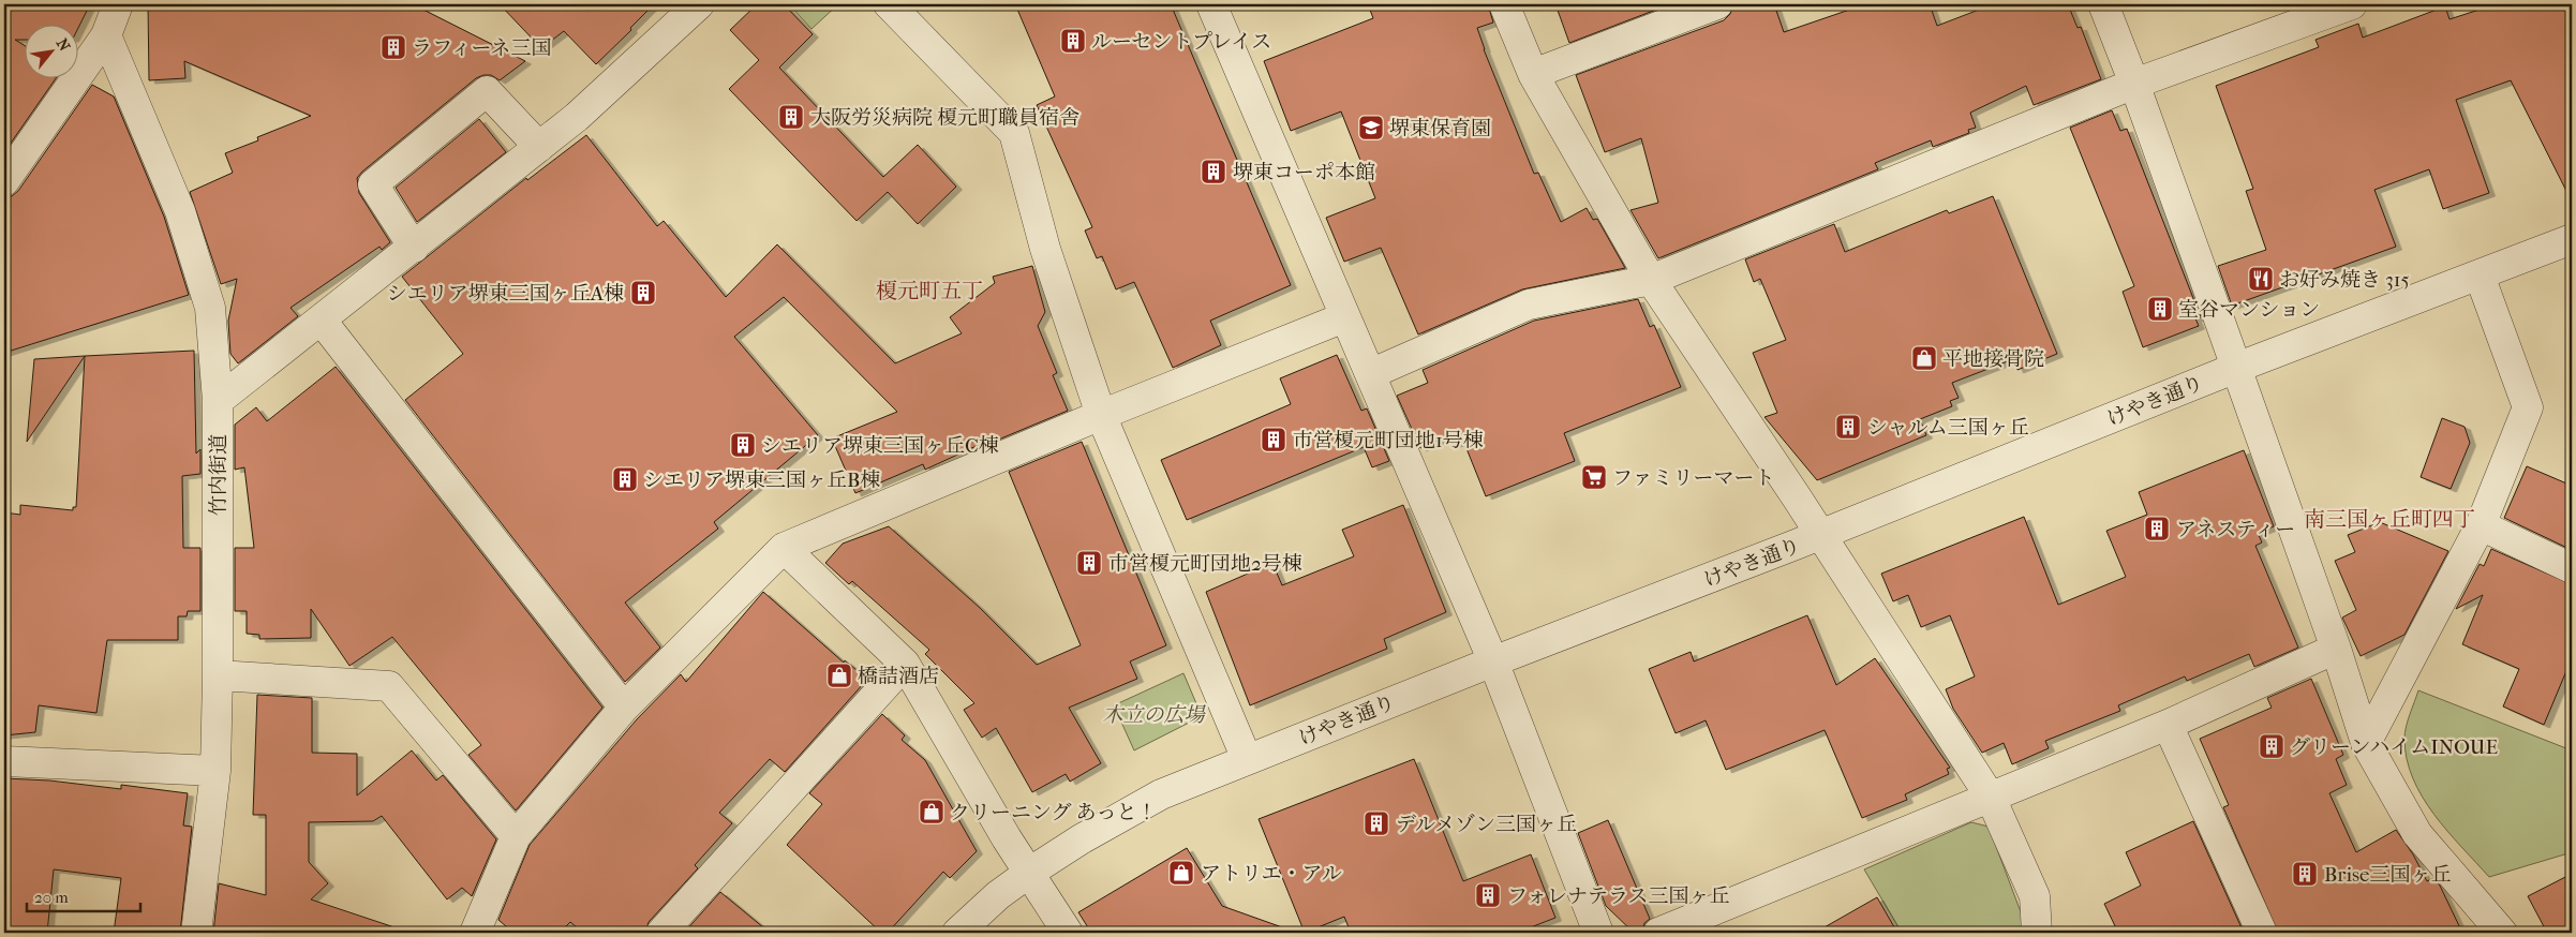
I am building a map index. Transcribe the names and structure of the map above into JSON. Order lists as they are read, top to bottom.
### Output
{
  "streets": {
    "street": ["けやき通り", "竹内街道"]
  },
  "districts": ["榎元町五丁", "南三国ヶ丘町四丁"],
  "parks": ["木立の広場"],
  "places": {
    "building": [
      "ルーセントプレイス",
      "ラフィーネ三国",
      "大阪労災病院 榎元町職員宿舎",
      "堺東コーポ本館",
      "シエリア堺東三国ヶ丘A棟",
      "室谷マンション",
      "シャルム三国ヶ丘",
      "市営榎元町団地1号棟",
      "シエリア堺東三国ヶ丘C棟",
      "シエリア堺東三国ヶ丘B棟",
      "アネスティー",
      "市営榎元町団地2号棟",
      "グリーンハイムINOUE",
      "デルメゾン三国ヶ丘",
      "Brise三国ヶ丘",
      "フォレナテラス三国ヶ丘"
    ],
    "school or university": ["堺東保育園"],
    "restaurant": ["お好み焼き 315"],
    "shop": [
      "平地接骨院",
      "橋詰酒店",
      "クリーニング あっと！",
      "アトリエ・アル"
    ],
    "supermarket": ["ファミリーマート"]
  },
  "scale_bar": "20 m",
  "north": "top right"
}
